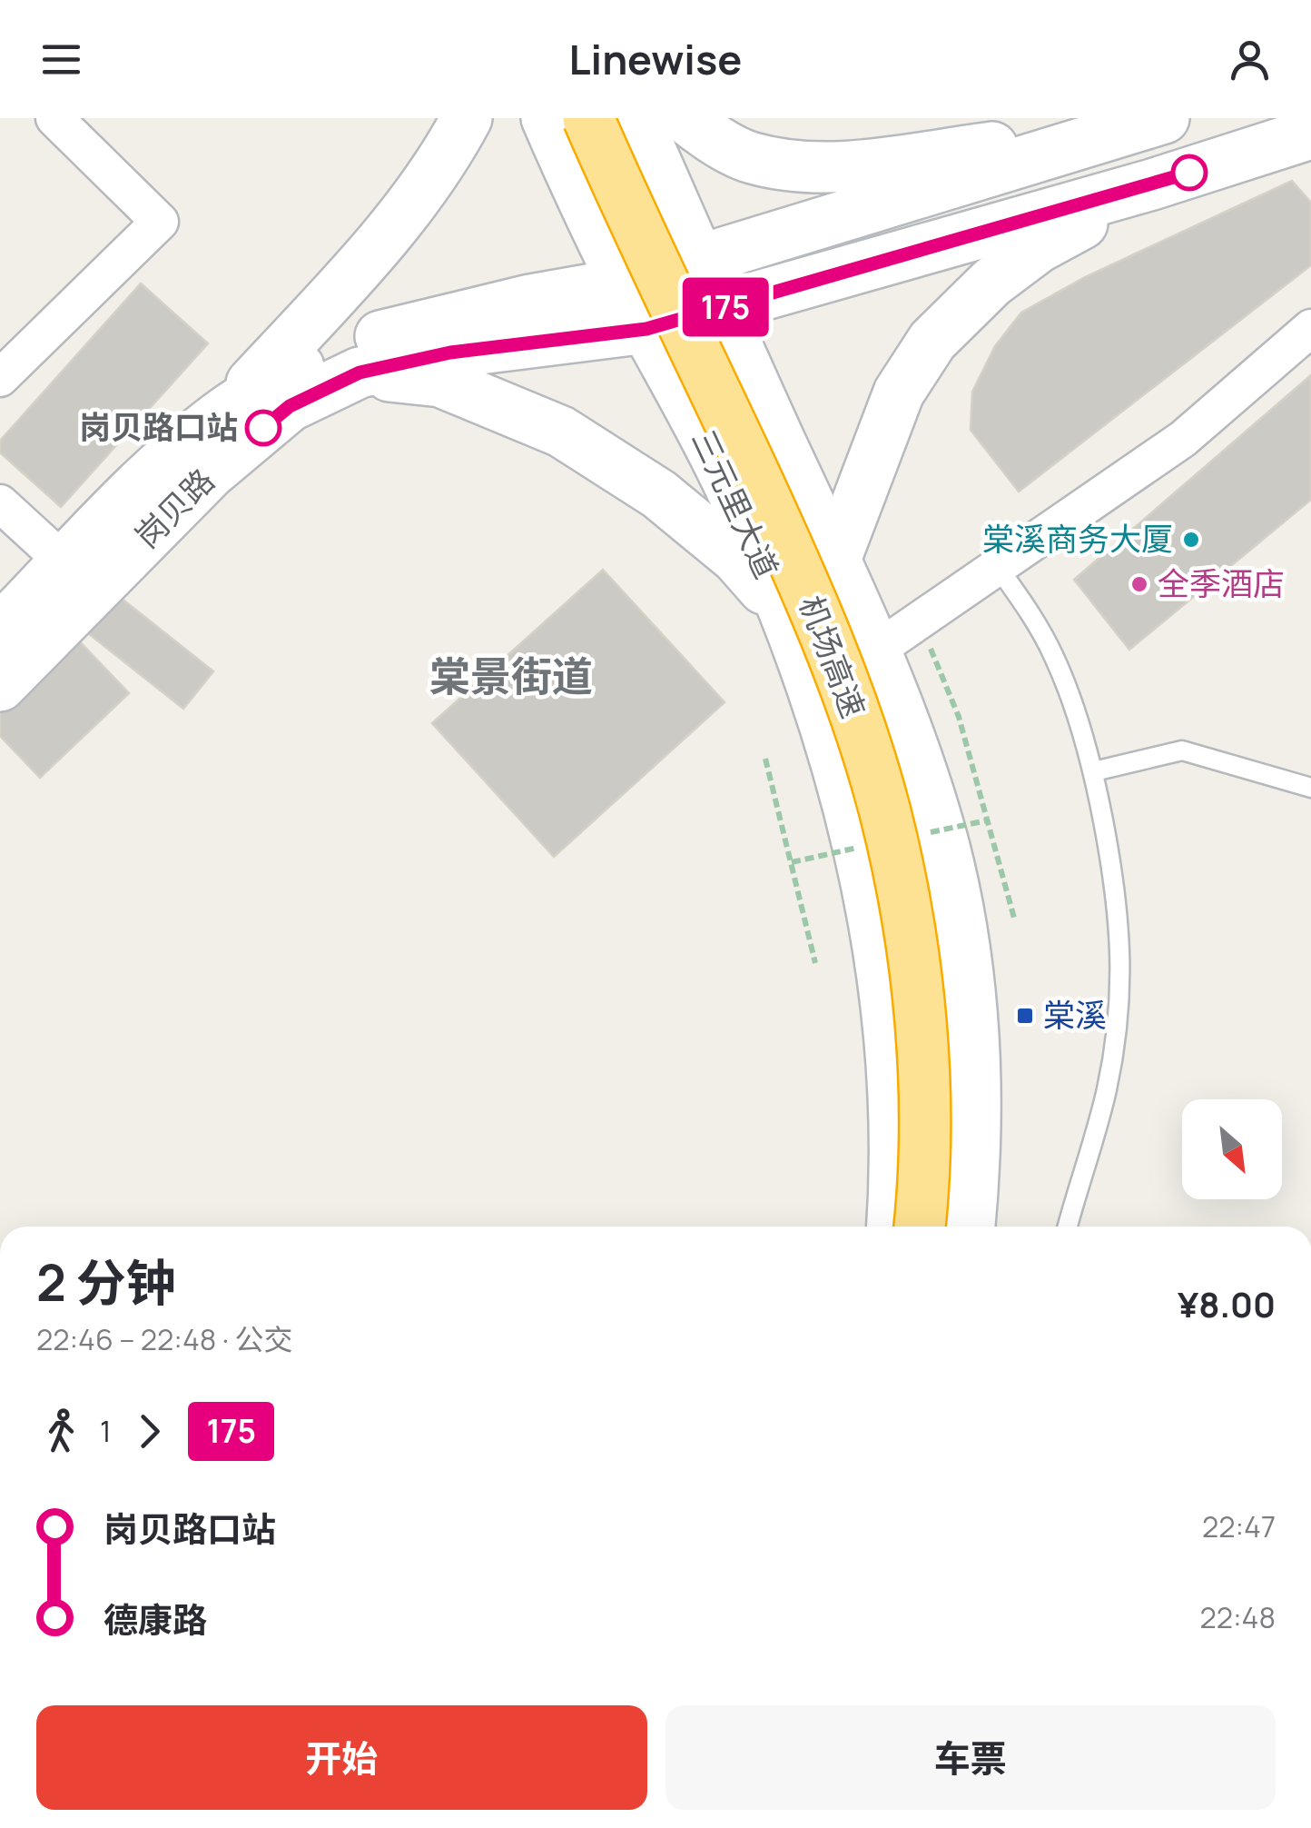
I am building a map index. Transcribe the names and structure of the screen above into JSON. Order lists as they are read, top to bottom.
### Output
{
  "streets": {
    "highway": ["机场高速"],
    "main road": ["三元里大道", "岗贝路"]
  },
  "crossings": [
    ["三元里大道", "岗贝路"]
  ],
  "districts": ["棠景街道"],
  "places": {
    "other": ["岗贝路口站", "棠溪商务大厦", "全季酒店"],
    "transit": ["棠溪"]
  },
  "lines": ["bus line 175"],
  "north": "bottom right",
  "page": {
    "header": "Linewise",
    "on_map": "175",
    "heading": ["2 分钟", "22:46 – 22:48 · 公交", "¥8.00"],
    "legs": ["1", "175"],
    "list": [
      {
        "name": "岗贝路口站",
        "value": "22:47"
      },
      {
        "name": "德康路",
        "value": "22:48"
      }
    ],
    "buttons": ["开始", "车票"]
  }
}
